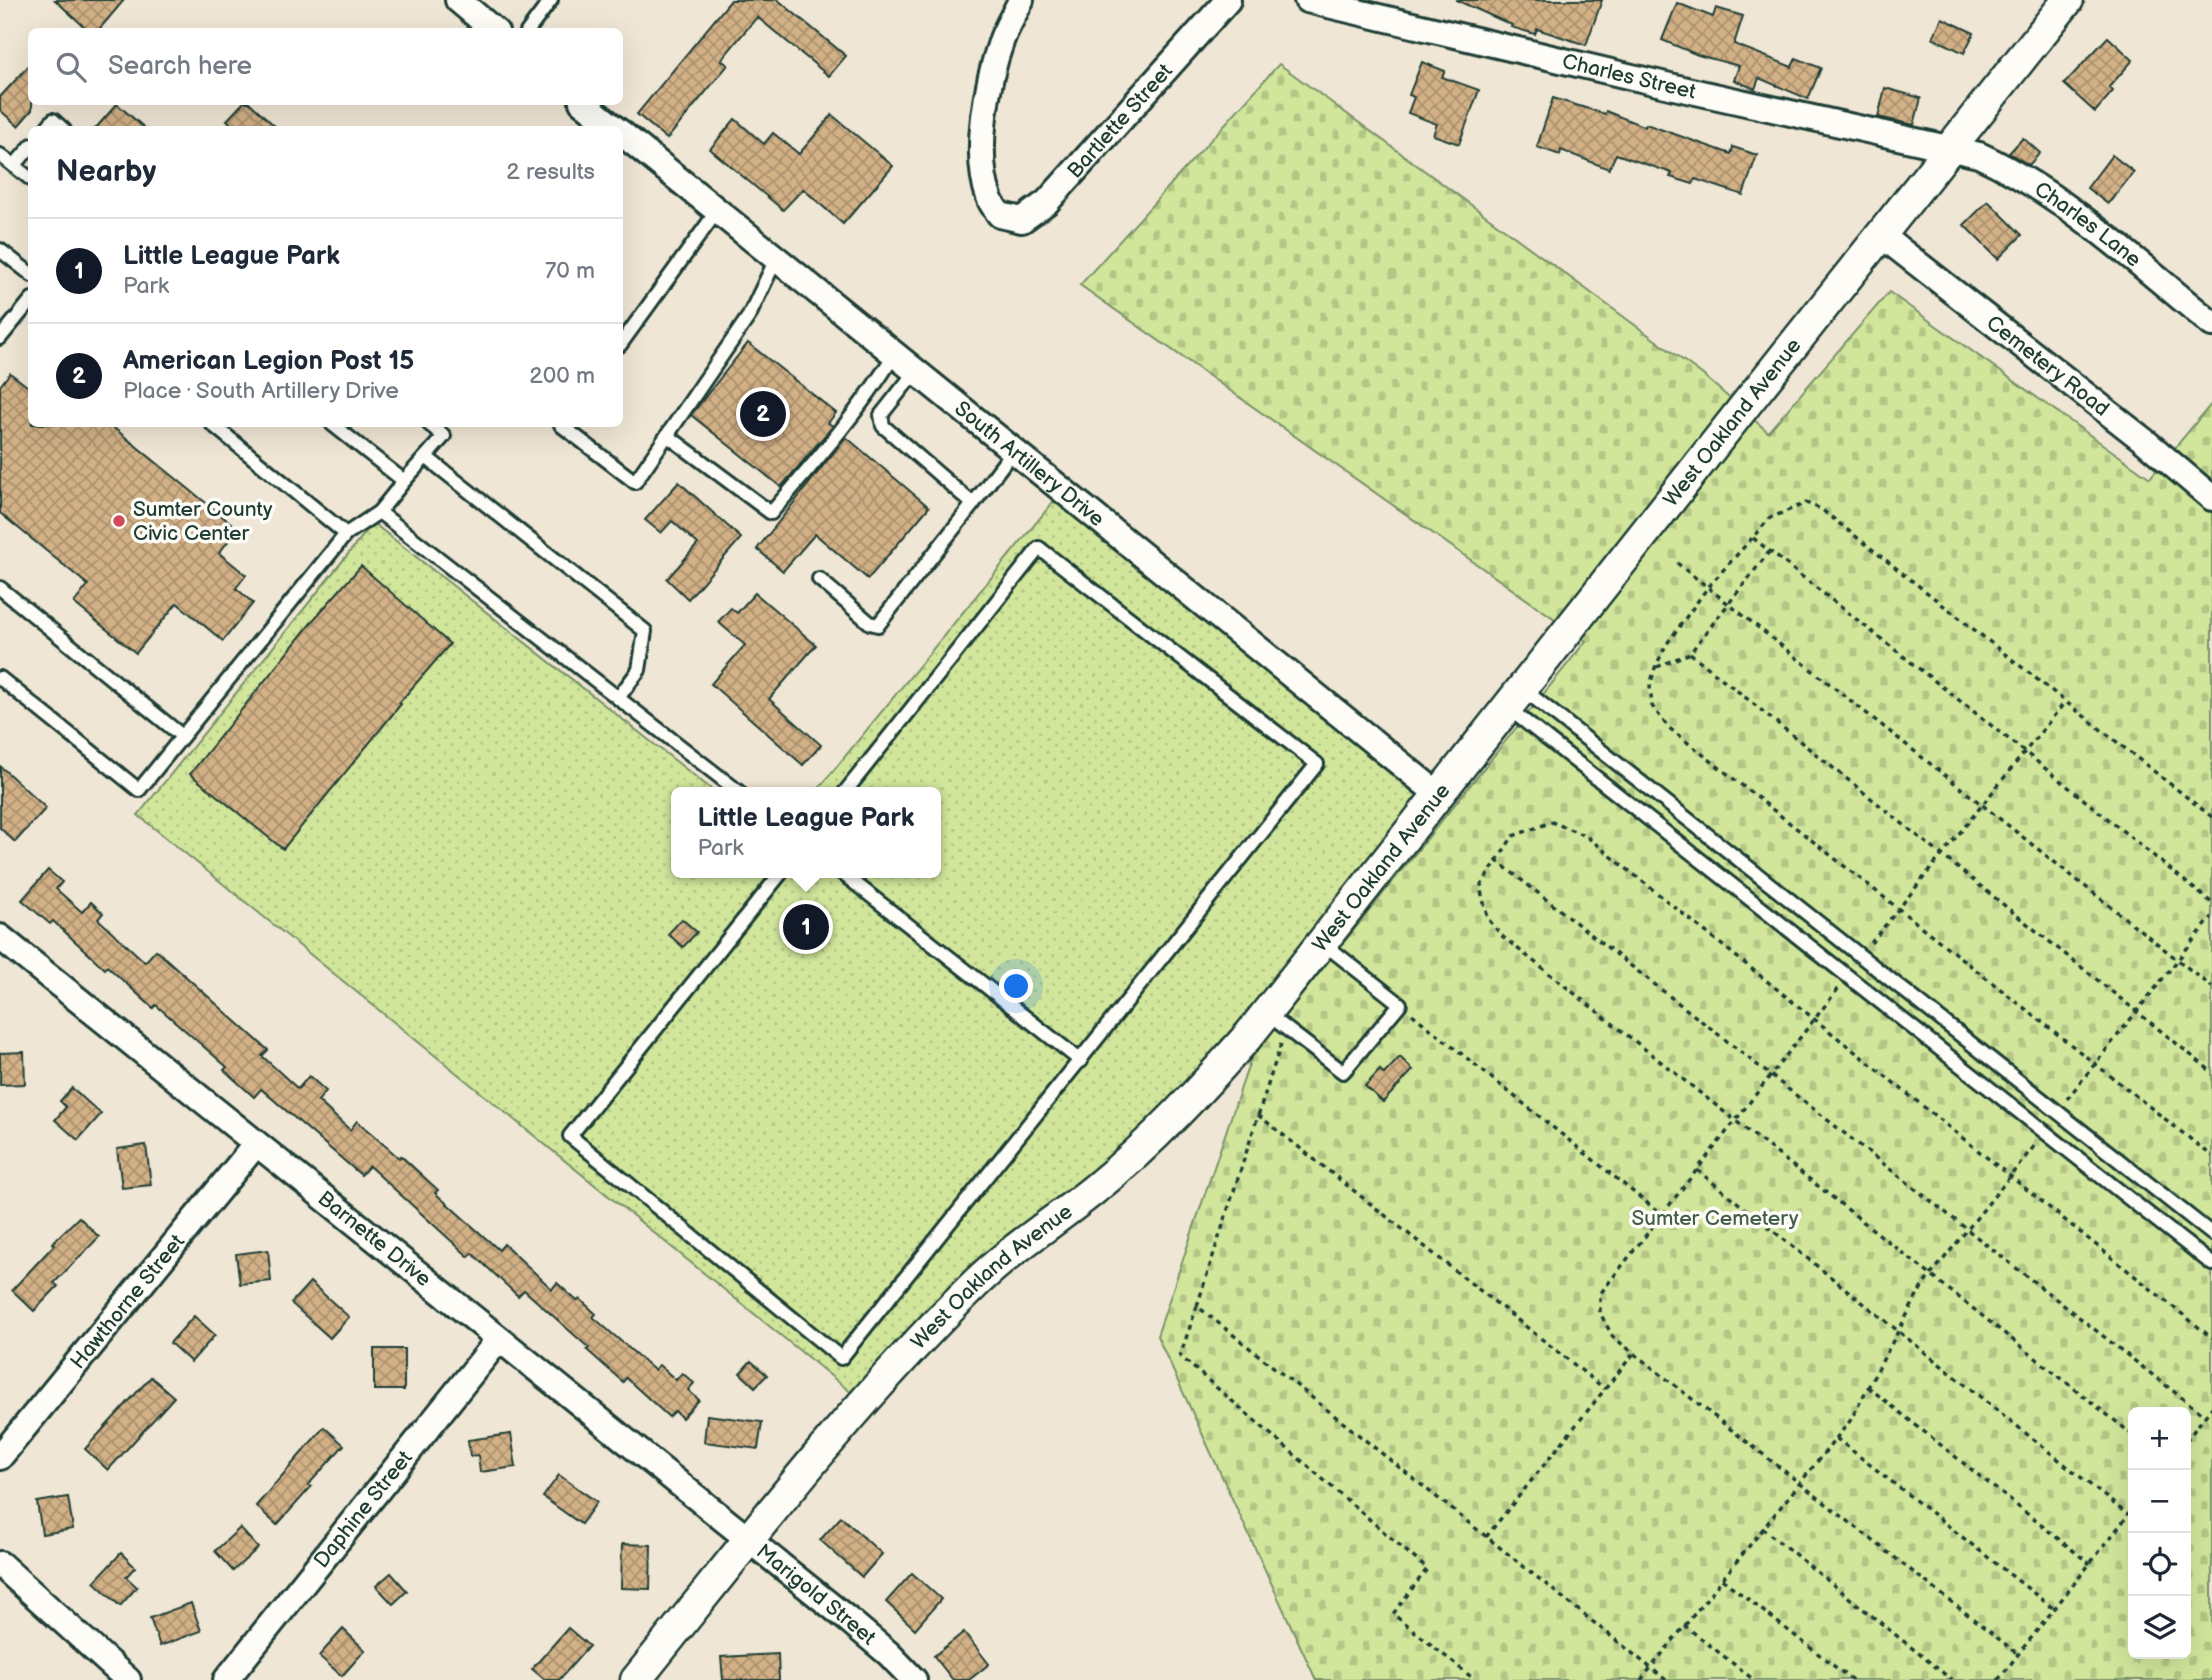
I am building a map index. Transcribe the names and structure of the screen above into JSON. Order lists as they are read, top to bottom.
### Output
{
  "streets": {
    "street": [
      "Charles Street",
      "Bartlette Street",
      "Charles Lane",
      "Cemetery Road",
      "West Oakland Avenue",
      "South Artillery Drive",
      "Barnette Drive",
      "Hawthorne Street",
      "Daphine Street",
      "Marigold Street"
    ]
  },
  "crossings": [
    ["Charles Street", "Charles Lane"],
    ["Charles Street", "West Oakland Avenue"],
    ["Charles Lane", "West Oakland Avenue"],
    ["Cemetery Road", "West Oakland Avenue"],
    ["West Oakland Avenue", "South Artillery Drive"],
    ["West Oakland Avenue", "Barnette Drive"],
    ["West Oakland Avenue", "Marigold Street"],
    ["Barnette Drive", "Hawthorne Street"],
    ["Barnette Drive", "Daphine Street"],
    ["Barnette Drive", "Marigold Street"]
  ],
  "parks": ["Sumter Cemetery"],
  "places": ["Sumter County Civic Center"],
  "page": {
    "search": "Search here",
    "heading": ["Nearby", "2 results"],
    "list": [
      {
        "mark": "1",
        "name": "Little League Park",
        "note": "Park",
        "value": "70 m"
      },
      {
        "mark": "2",
        "name": "American Legion Post 15",
        "note": "Place · South Artillery Drive",
        "value": "200 m"
      }
    ],
    "pins": ["2", "1"],
    "popup": ["Little League Park", "Park"],
    "map_buttons": ["+", "−"]
  }
}
